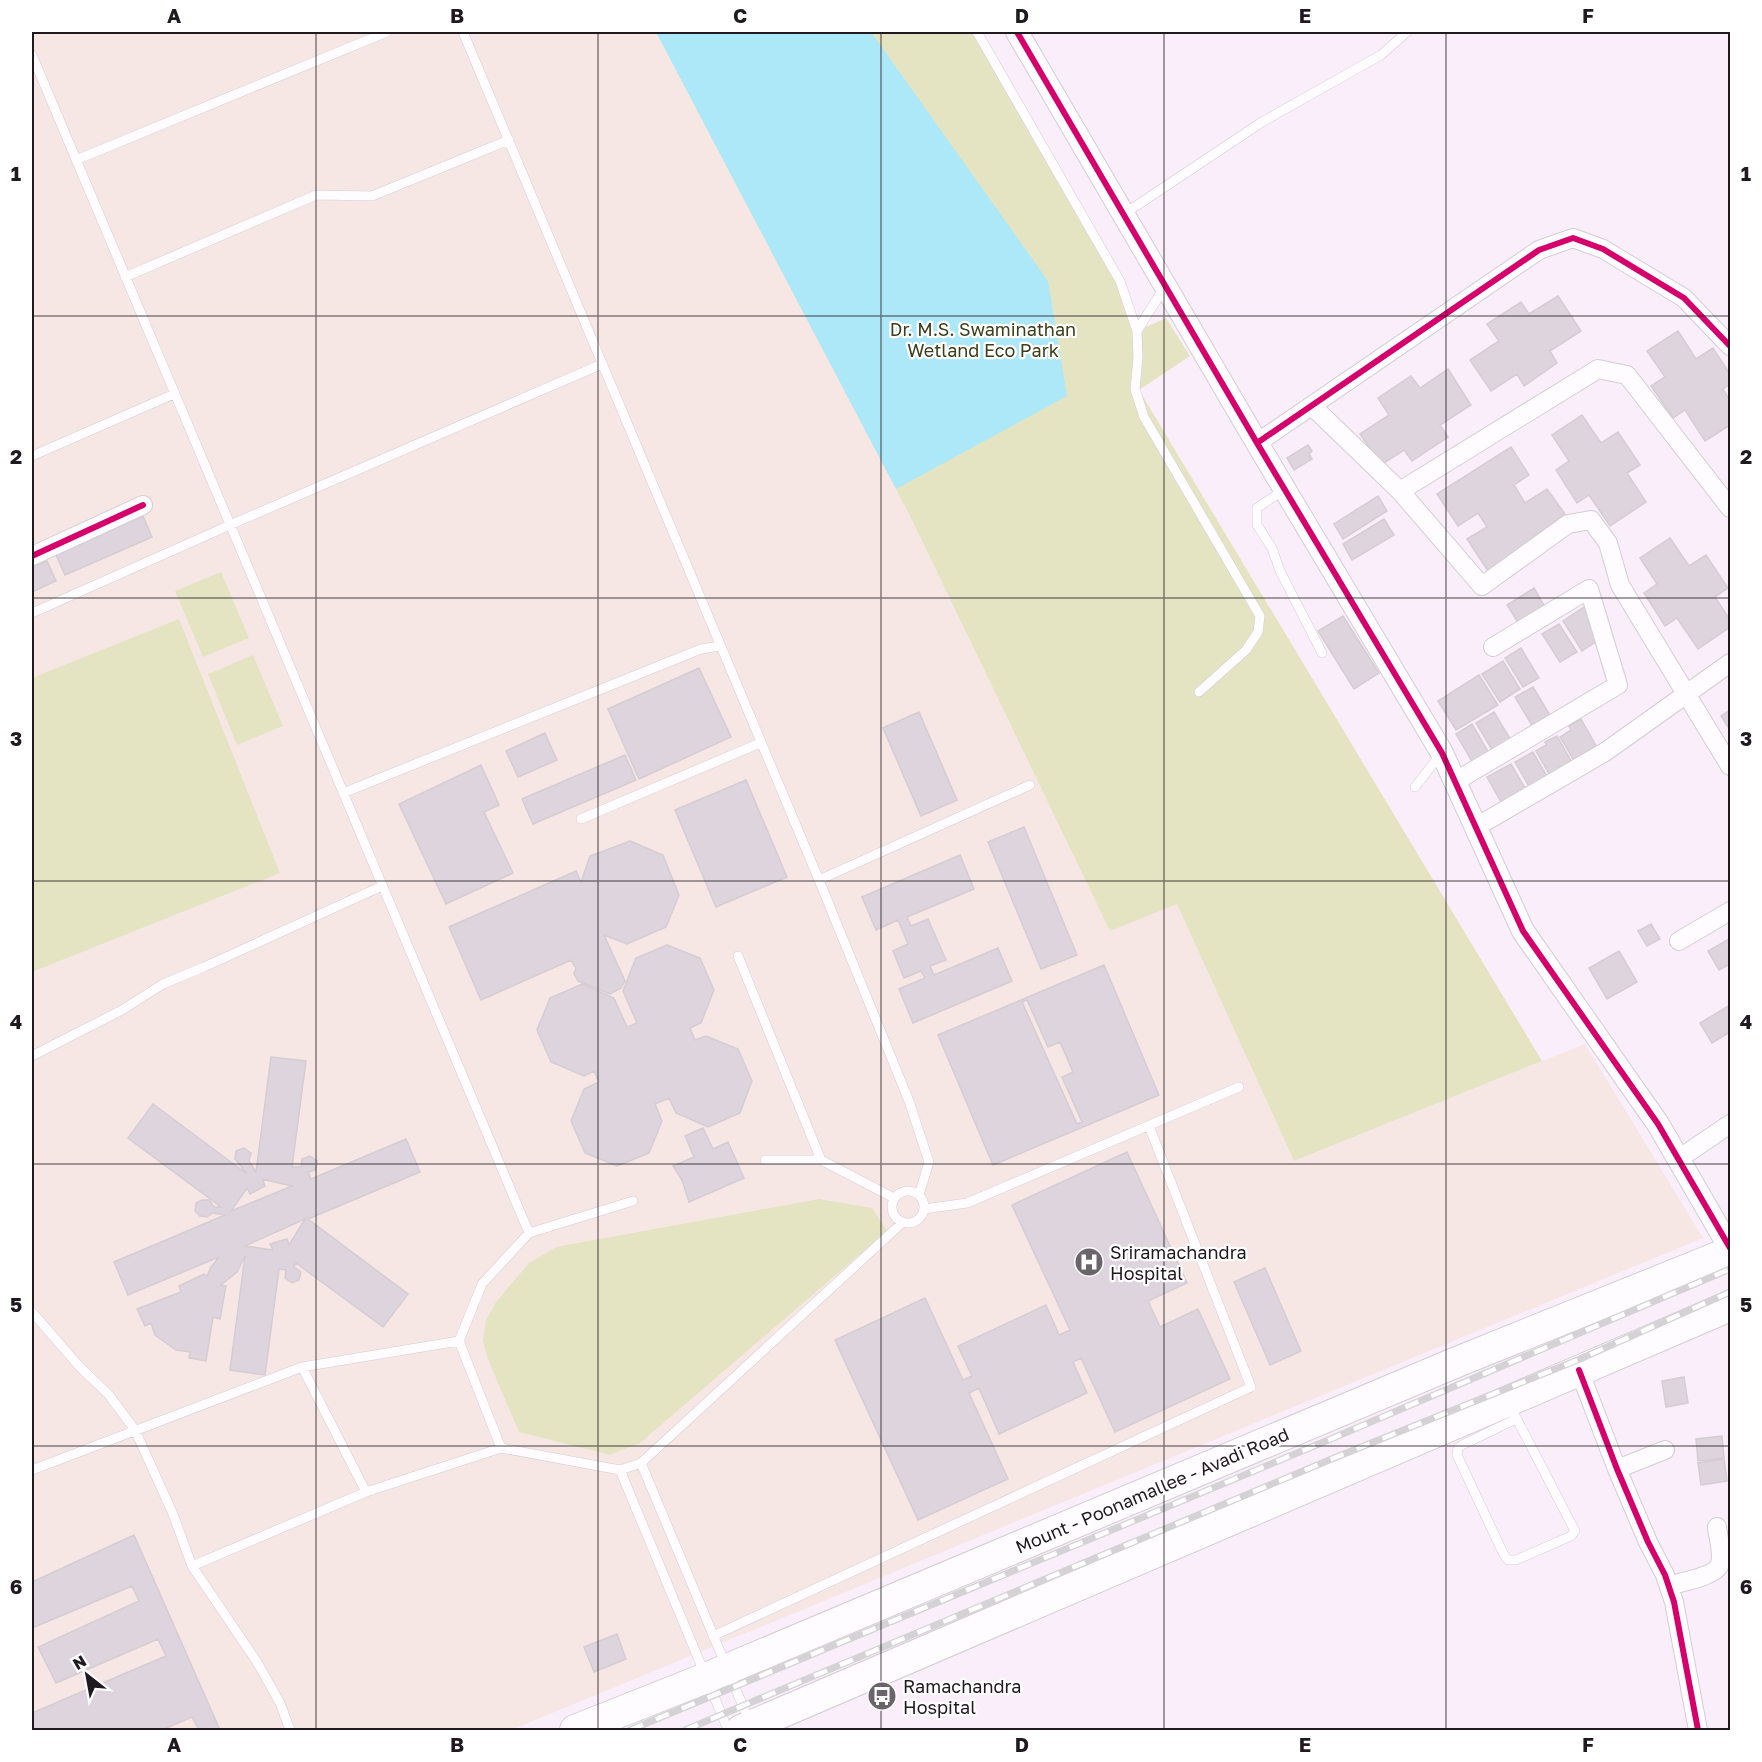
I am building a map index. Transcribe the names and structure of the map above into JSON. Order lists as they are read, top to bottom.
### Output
{
  "streets": {
    "main road": ["Mount - Poonamallee - Avadi Road"]
  },
  "parks": ["Dr. M.S. Swaminathan Wetland Eco Park"],
  "places": {
    "hospital": ["Sriramachandra Hospital"],
    "bus stop": ["Ramachandra Hospital"]
  },
  "north": "top left",
  "grid": {
    "columns": [
      "A",
      "B",
      "C",
      "D",
      "E",
      "F"
    ],
    "rows": [
      "1",
      "2",
      "3",
      "4",
      "5",
      "6"
    ]
  }
}
